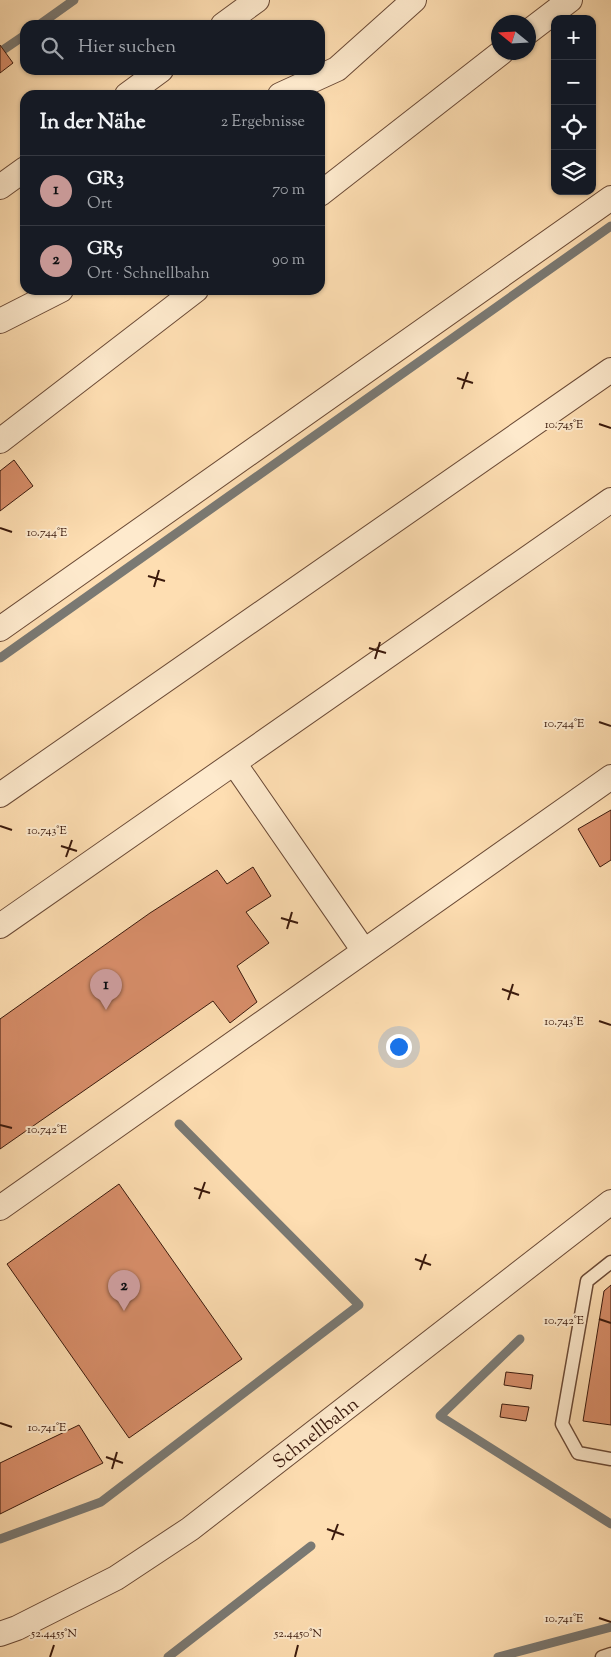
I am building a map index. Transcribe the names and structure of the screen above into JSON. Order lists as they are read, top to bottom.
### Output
{
  "streets": {
    "street": ["Schnellbahn"]
  },
  "north": "left",
  "page": {
    "map_buttons": ["+", "−"],
    "search": "Hier suchen",
    "heading": ["In der Nähe", "2 Ergebnisse"],
    "list": [
      {
        "mark": "1",
        "name": "GR3",
        "note": "Ort",
        "value": "70 m"
      },
      {
        "mark": "2",
        "name": "GR5",
        "note": "Ort · Schnellbahn",
        "value": "90 m"
      }
    ],
    "pins": ["1", "2"]
  },
  "coordinates": [
    "10.745°E",
    "10.744°E",
    "10.743°E",
    "10.742°E",
    "10.741°E",
    "52.4455°N",
    "52.4450°N"
  ]
}
